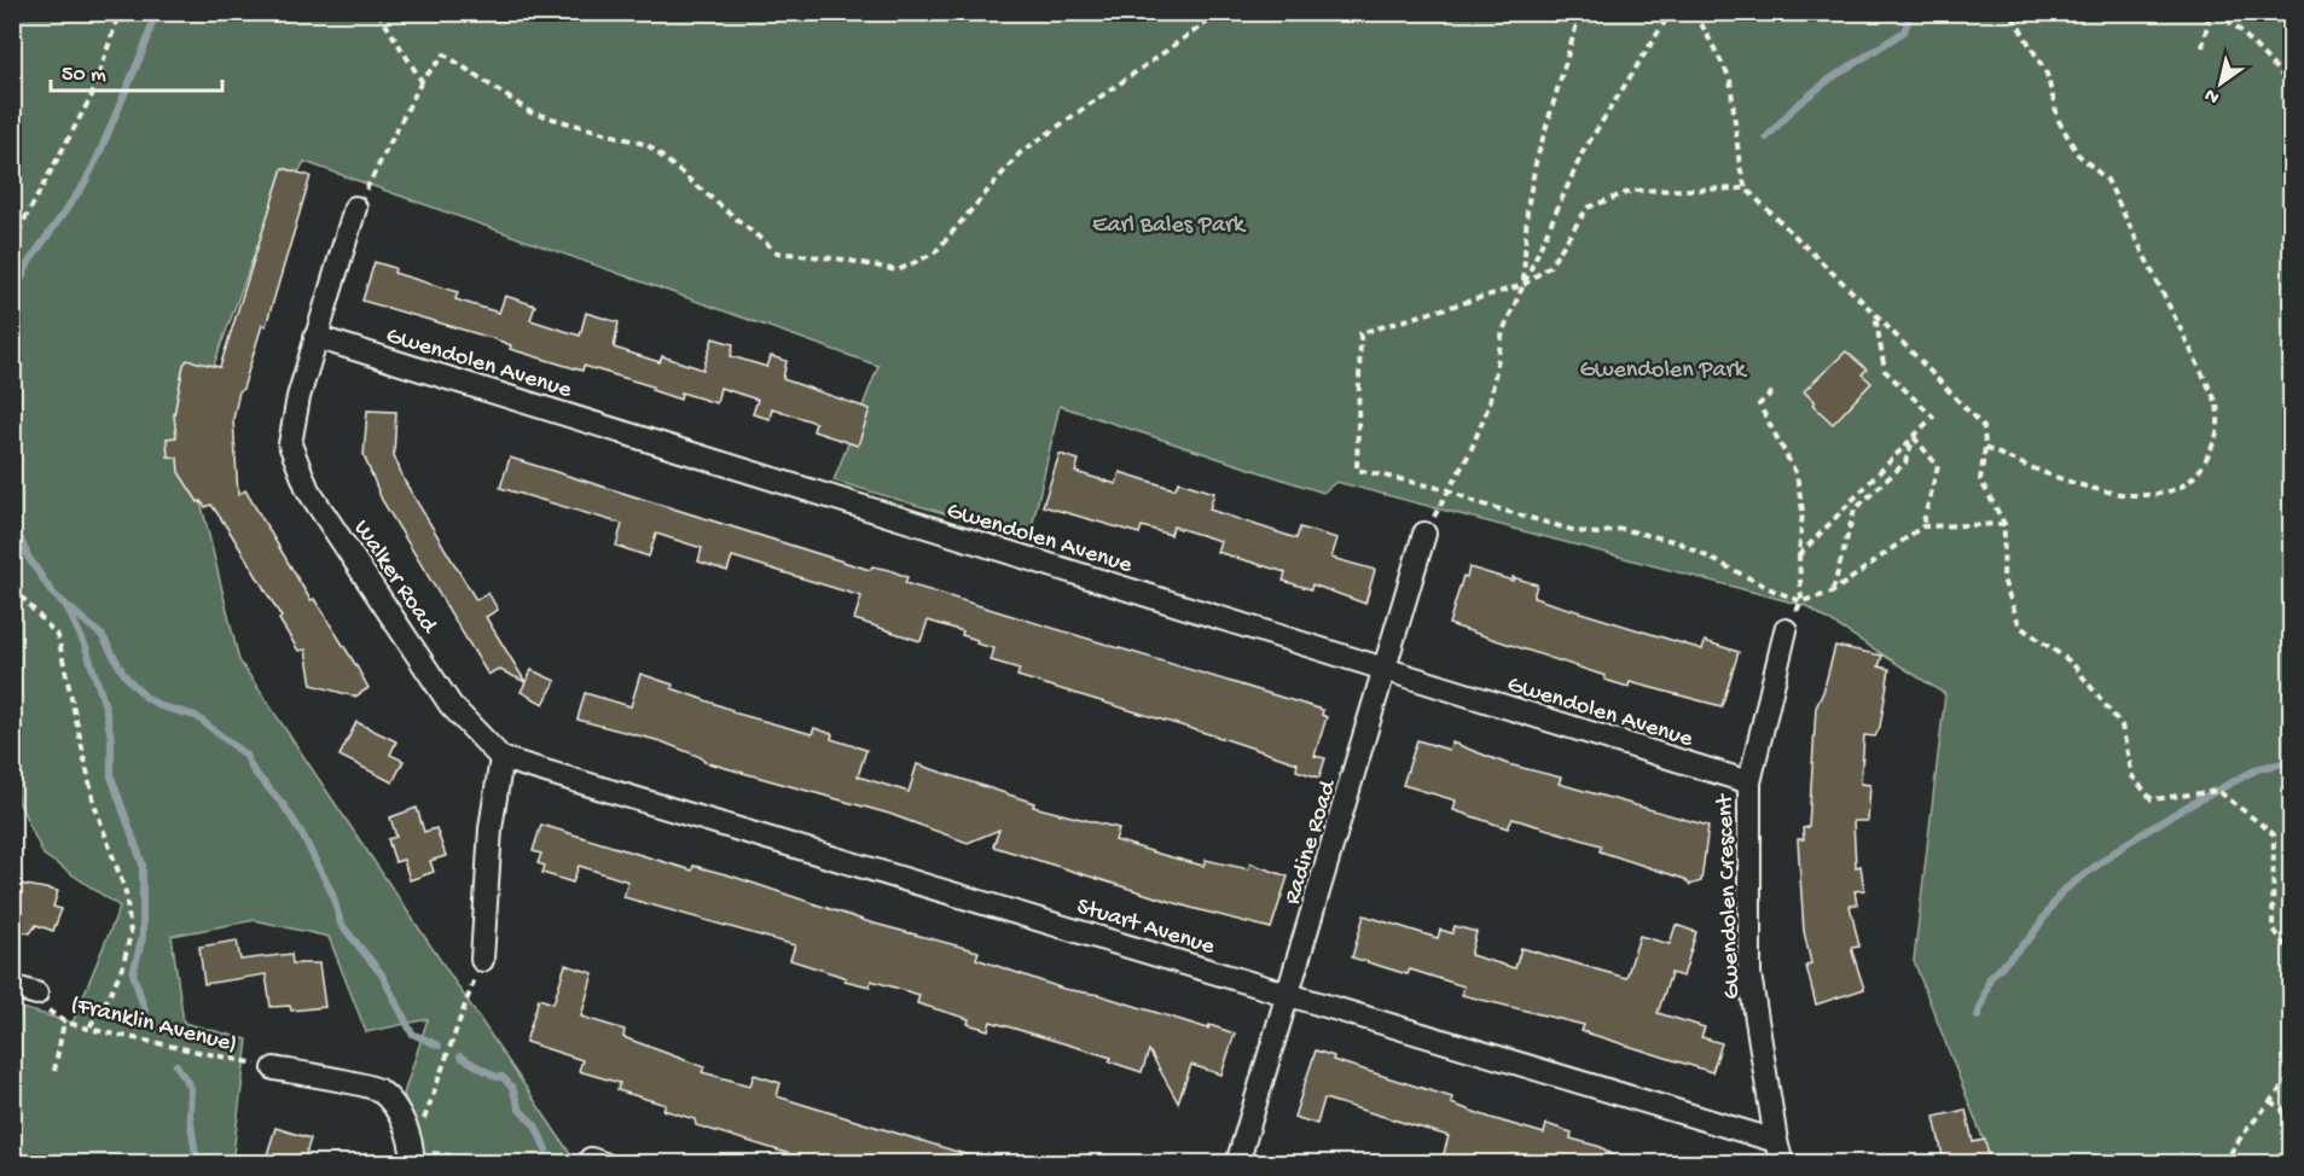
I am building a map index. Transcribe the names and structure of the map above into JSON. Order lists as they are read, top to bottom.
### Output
{
  "streets": {
    "street": [
      "Gwendolen Avenue",
      "Walker Road",
      "Radine Road",
      "Gwendolen Crescent",
      "Stuart Avenue"
    ],
    "path": ["(Franklin Avenue)"]
  },
  "crossings": [
    ["Gwendolen Avenue", "Walker Road"],
    ["Gwendolen Avenue", "Radine Road"],
    ["Gwendolen Avenue", "Gwendolen Crescent"],
    ["Walker Road", "Stuart Avenue"],
    ["Radine Road", "Stuart Avenue"],
    ["Gwendolen Crescent", "Stuart Avenue"]
  ],
  "parks": ["Earl Bales Park", "Gwendolen Park"],
  "scale_bar": "50 m",
  "north": "bottom left"
}
